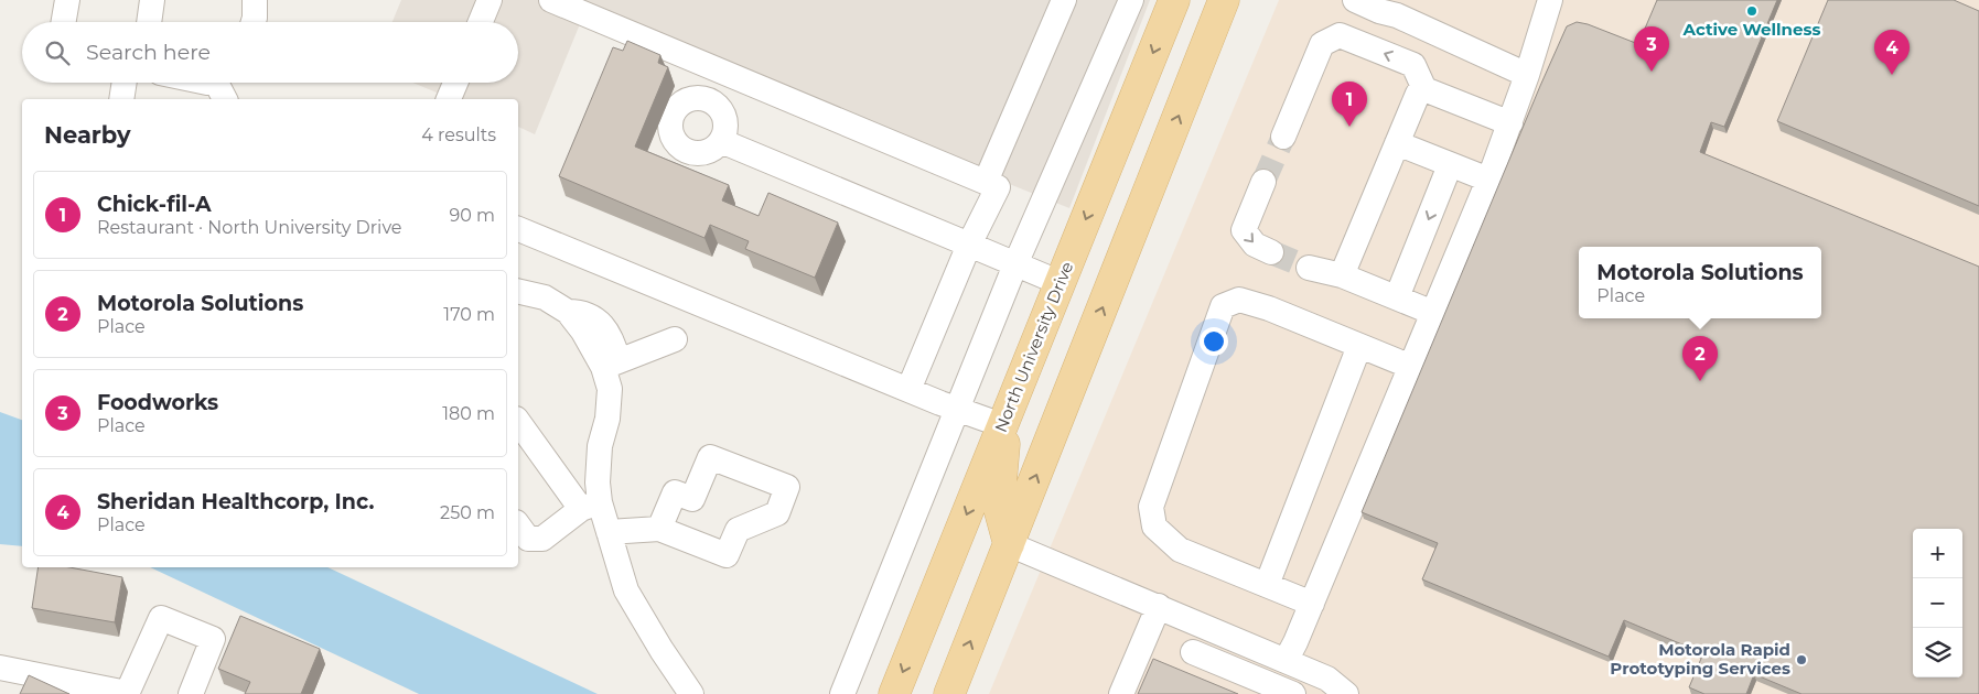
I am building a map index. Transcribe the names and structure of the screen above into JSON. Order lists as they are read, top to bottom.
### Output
{
  "streets": {
    "main road": ["North University Drive"]
  },
  "places": ["Active Wellness", "Motorola Rapid Prototyping Services"],
  "page": {
    "search": "Search here",
    "pins": [
      "3",
      "4",
      "1",
      "2"
    ],
    "heading": ["Nearby", "4 results"],
    "list": [
      {
        "mark": "1",
        "name": "Chick-fil-A",
        "note": "Restaurant · North University Drive",
        "value": "90 m"
      },
      {
        "mark": "2",
        "name": "Motorola Solutions",
        "note": "Place",
        "value": "170 m"
      },
      {
        "mark": "3",
        "name": "Foodworks",
        "note": "Place",
        "value": "180 m"
      },
      {
        "mark": "4",
        "name": "Sheridan Healthcorp, Inc.",
        "note": "Place",
        "value": "250 m"
      }
    ],
    "popup": ["Motorola Solutions", "Place"],
    "map_buttons": ["+", "−"]
  }
}
